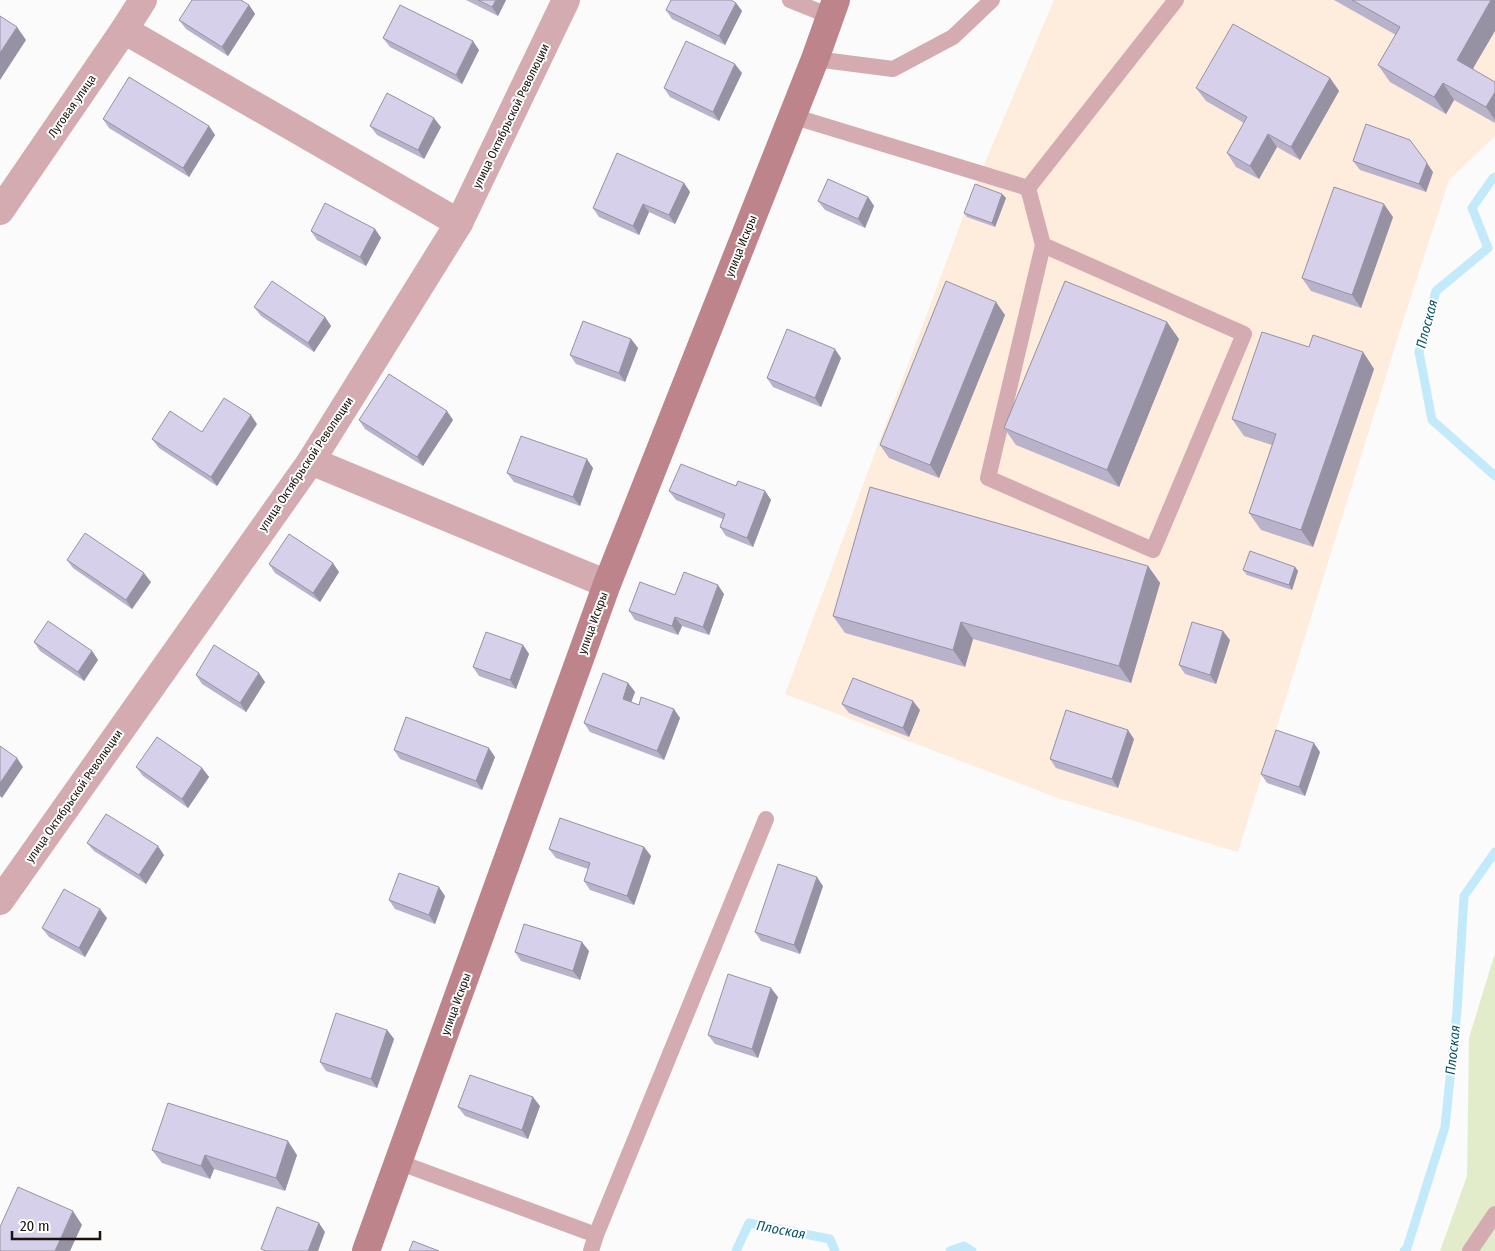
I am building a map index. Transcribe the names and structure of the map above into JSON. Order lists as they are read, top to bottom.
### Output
{
  "streets": {
    "main road": ["улица Искры"],
    "street": ["Луговая улица", "улица Октябрьской Революции"]
  },
  "water": ["Плоская"],
  "scale_bar": "20 m"
}
